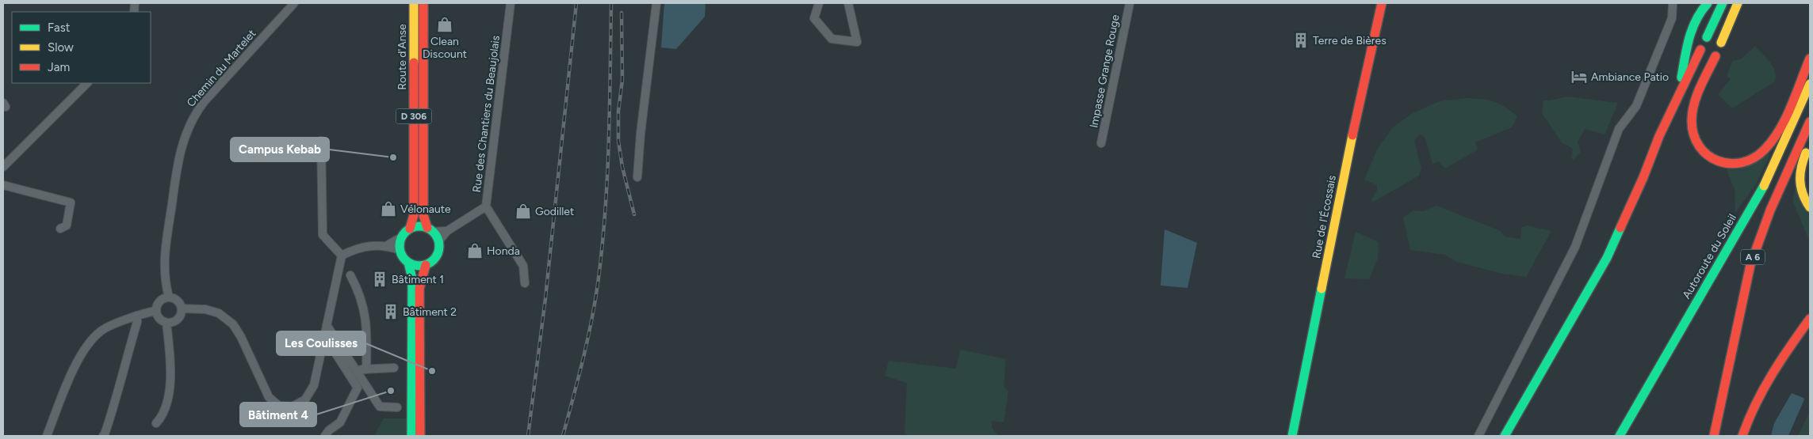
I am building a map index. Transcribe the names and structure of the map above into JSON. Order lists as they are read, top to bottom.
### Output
{
  "streets": {
    "main road": [
      "Route d'Anse",
      "D 306",
      "Rue de l'Écossais",
      "Autoroute du Soleil",
      "A 6"
    ],
    "street": ["Chemin du Martelet", "Impasse Grange Rouge", "Rue des Chantiers du Beaujolais"]
  },
  "crossings": [
    ["Route d'Anse", "Rue des Chantiers du Beaujolais"]
  ],
  "places": {
    "shop": [
      "Clean Discount",
      "Vélonaute",
      "Godillet",
      "Honda"
    ],
    "building": ["Terre de Bières", "Bâtiment 1", "Bâtiment 2"],
    "hotel": ["Ambiance Patio"],
    "other": ["Campus Kebab", "Les Coulisses", "Bâtiment 4"]
  },
  "legend": ["Fast", "Slow", "Jam"]
}
